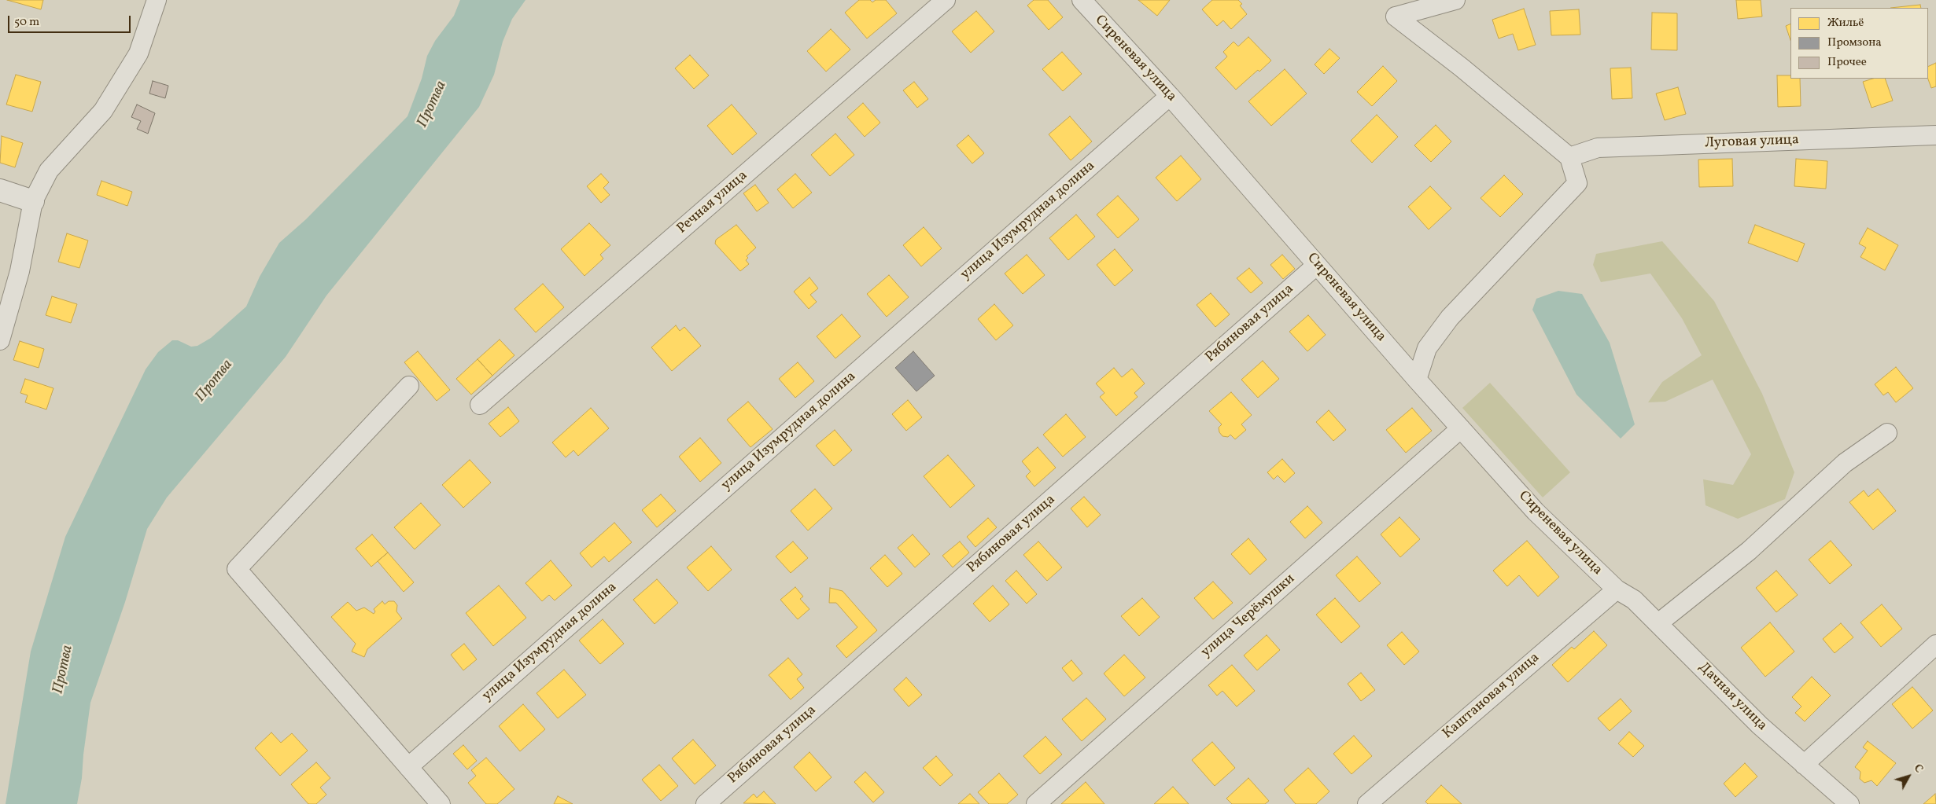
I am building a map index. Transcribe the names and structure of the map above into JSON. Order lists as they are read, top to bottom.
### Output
{
  "streets": {
    "street": [
      "Сиреневая улица",
      "Луговая улица",
      "Речная улица",
      "улица Изумрудная долина",
      "Рябиновая улица",
      "улица Черёмушки",
      "Каштановая улица",
      "Дачная улица"
    ]
  },
  "crossings": [
    ["Сиреневая улица", "улица Изумрудная долина"],
    ["Сиреневая улица", "Рябиновая улица"],
    ["Сиреневая улица", "улица Черёмушки"],
    ["Сиреневая улица", "Каштановая улица"],
    ["Сиреневая улица", "Дачная улица"],
    ["Каштановая улица", "Дачная улица"]
  ],
  "water": ["Протва"],
  "legend": ["Жильё", "Промзона", "Прочее"],
  "scale_bar": "50 m",
  "north": "top right"
}
